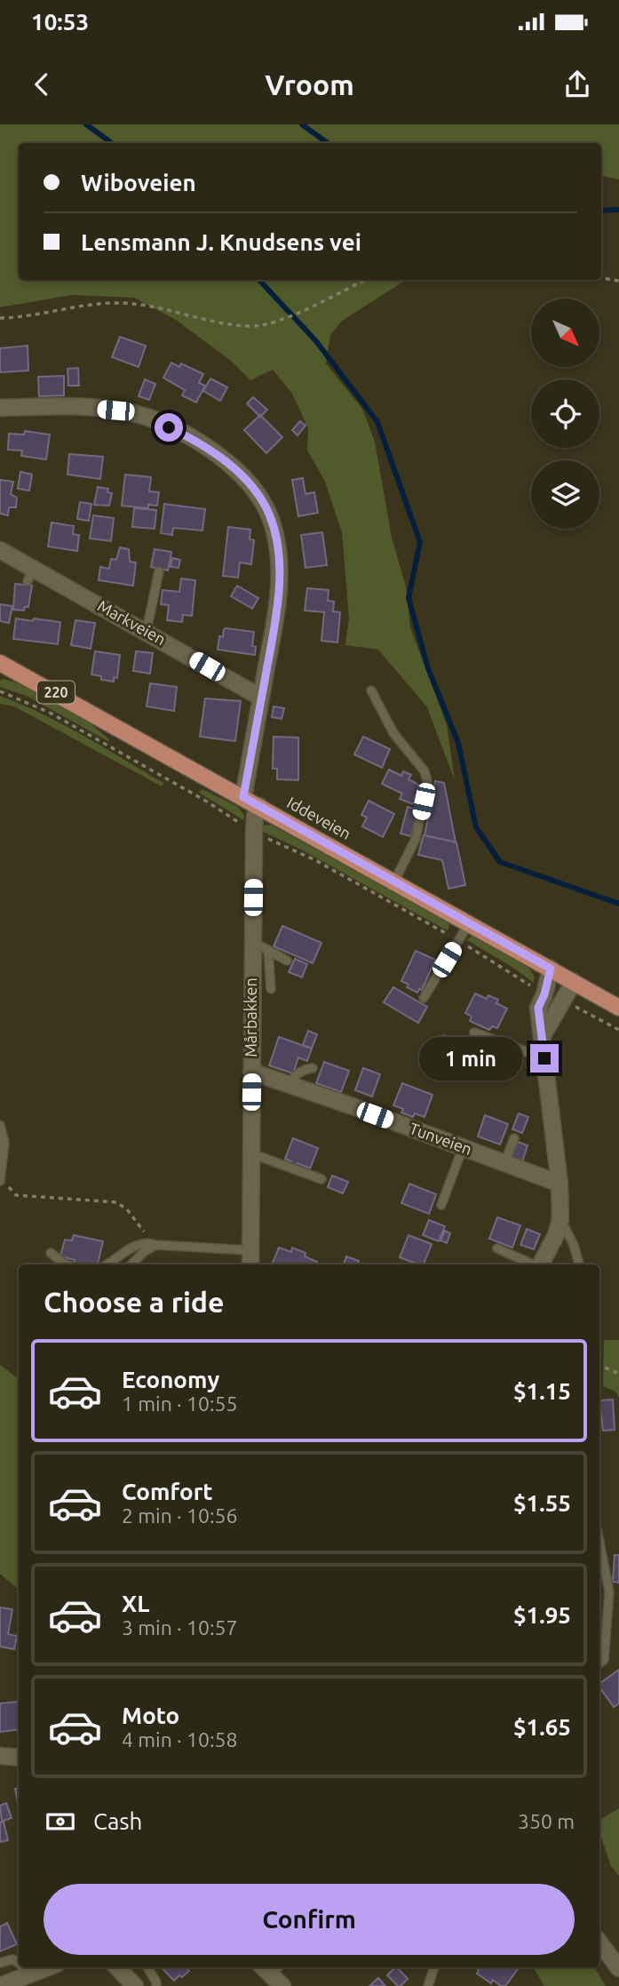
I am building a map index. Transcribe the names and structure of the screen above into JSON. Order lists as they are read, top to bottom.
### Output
{
  "streets": {
    "main road": ["220", "Iddeveien"],
    "street": ["Markveien", "Mårbakken", "Tunveien"]
  },
  "crossings": [
    ["Iddeveien", "Mårbakken"],
    ["Mårbakken", "Tunveien"]
  ],
  "north": "bottom right",
  "page": {
    "status": "10:53",
    "header": "Vroom",
    "banner": ["Wiboveien", "Lensmann J. Knudsens vei"],
    "bubble": "1 min",
    "heading": "Choose a ride",
    "list": [
      {
        "name": "Economy",
        "note": "1 min · 10:55",
        "value": "$1.15"
      },
      {
        "name": "Comfort",
        "note": "2 min · 10:56",
        "value": "$1.55"
      },
      {
        "name": "XL",
        "note": "3 min · 10:57",
        "value": "$1.95"
      },
      {
        "name": "Moto",
        "note": "4 min · 10:58",
        "value": "$1.65"
      }
    ],
    "pay": ["Cash", "350 m"],
    "buttons": "Confirm"
  }
}
